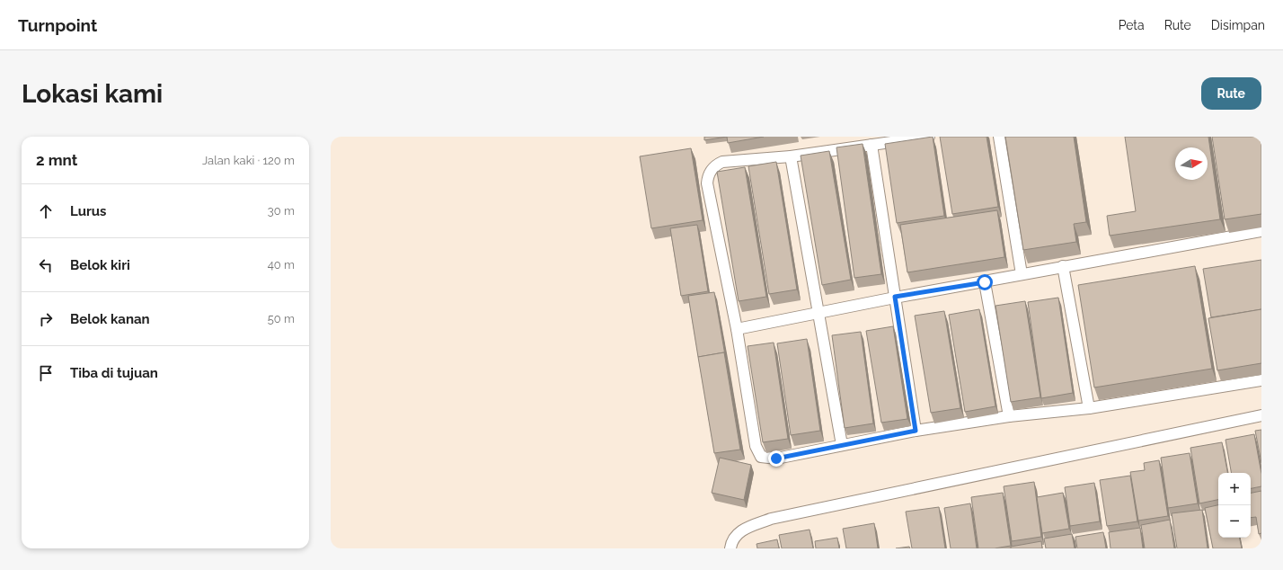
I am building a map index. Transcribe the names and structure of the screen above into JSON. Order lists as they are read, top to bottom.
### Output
{
  "north": "right",
  "page": {
    "header": "Turnpoint",
    "nav": ["Peta", "Rute", "Disimpan"],
    "buttons": "Rute",
    "title": "Lokasi kami",
    "heading": ["2 mnt", "Jalan kaki · 120 m"],
    "list": [
      ["Lurus", "30 m"],
      ["Belok kiri", "40 m"],
      ["Belok kanan", "50 m"],
      "Tiba di tujuan"
    ],
    "map_buttons": ["+", "−"]
  }
}
